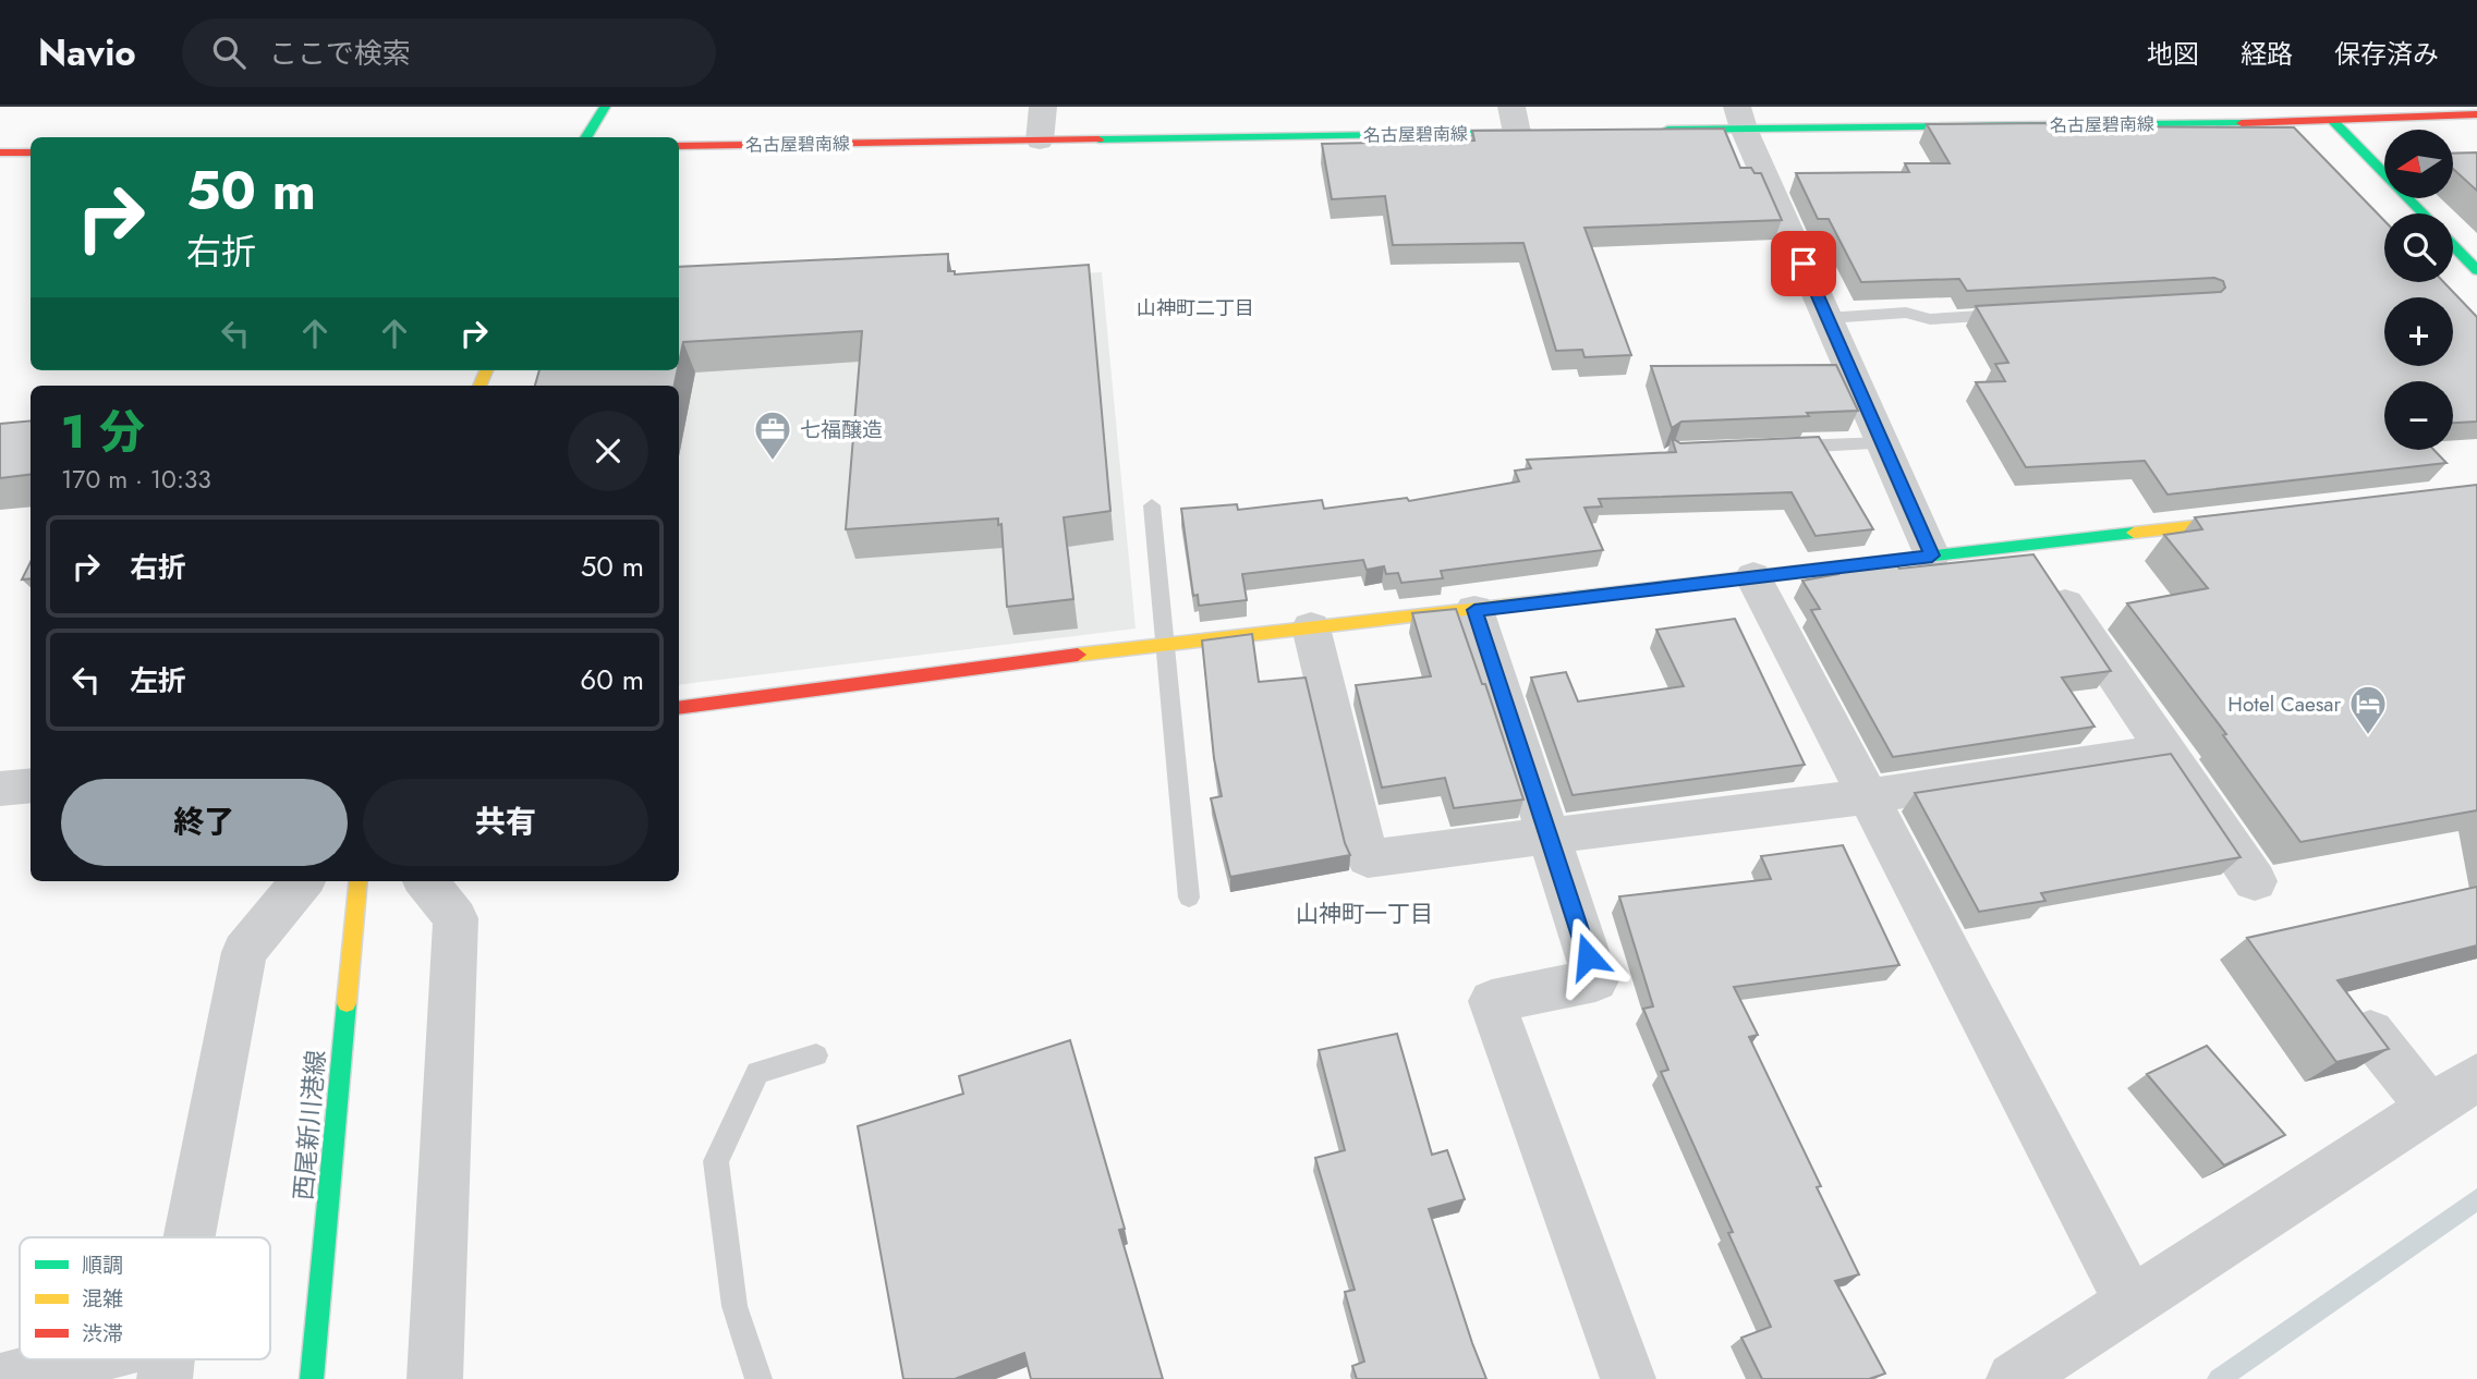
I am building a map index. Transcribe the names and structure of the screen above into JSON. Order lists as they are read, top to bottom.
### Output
{
  "streets": {
    "main road": ["名古屋碧南線", "西尾新川港線"]
  },
  "districts": ["山神町二丁目", "山神町一丁目"],
  "places": {
    "office": ["七福醸造"],
    "hotel": ["Hotel Caesar"]
  },
  "legend": ["順調", "混雑", "渋滞"],
  "north": "left",
  "page": {
    "header": "Navio",
    "search": "ここで検索",
    "nav": ["地図", "経路", "保存済み"],
    "map_buttons": ["+", "−"],
    "turn": ["50 m", "右折"],
    "heading": ["1 分", "170 m · 10:33"],
    "list": [
      {
        "name": "右折",
        "value": "50 m"
      },
      {
        "name": "左折",
        "value": "60 m"
      }
    ],
    "buttons": ["終了", "共有"]
  }
}
